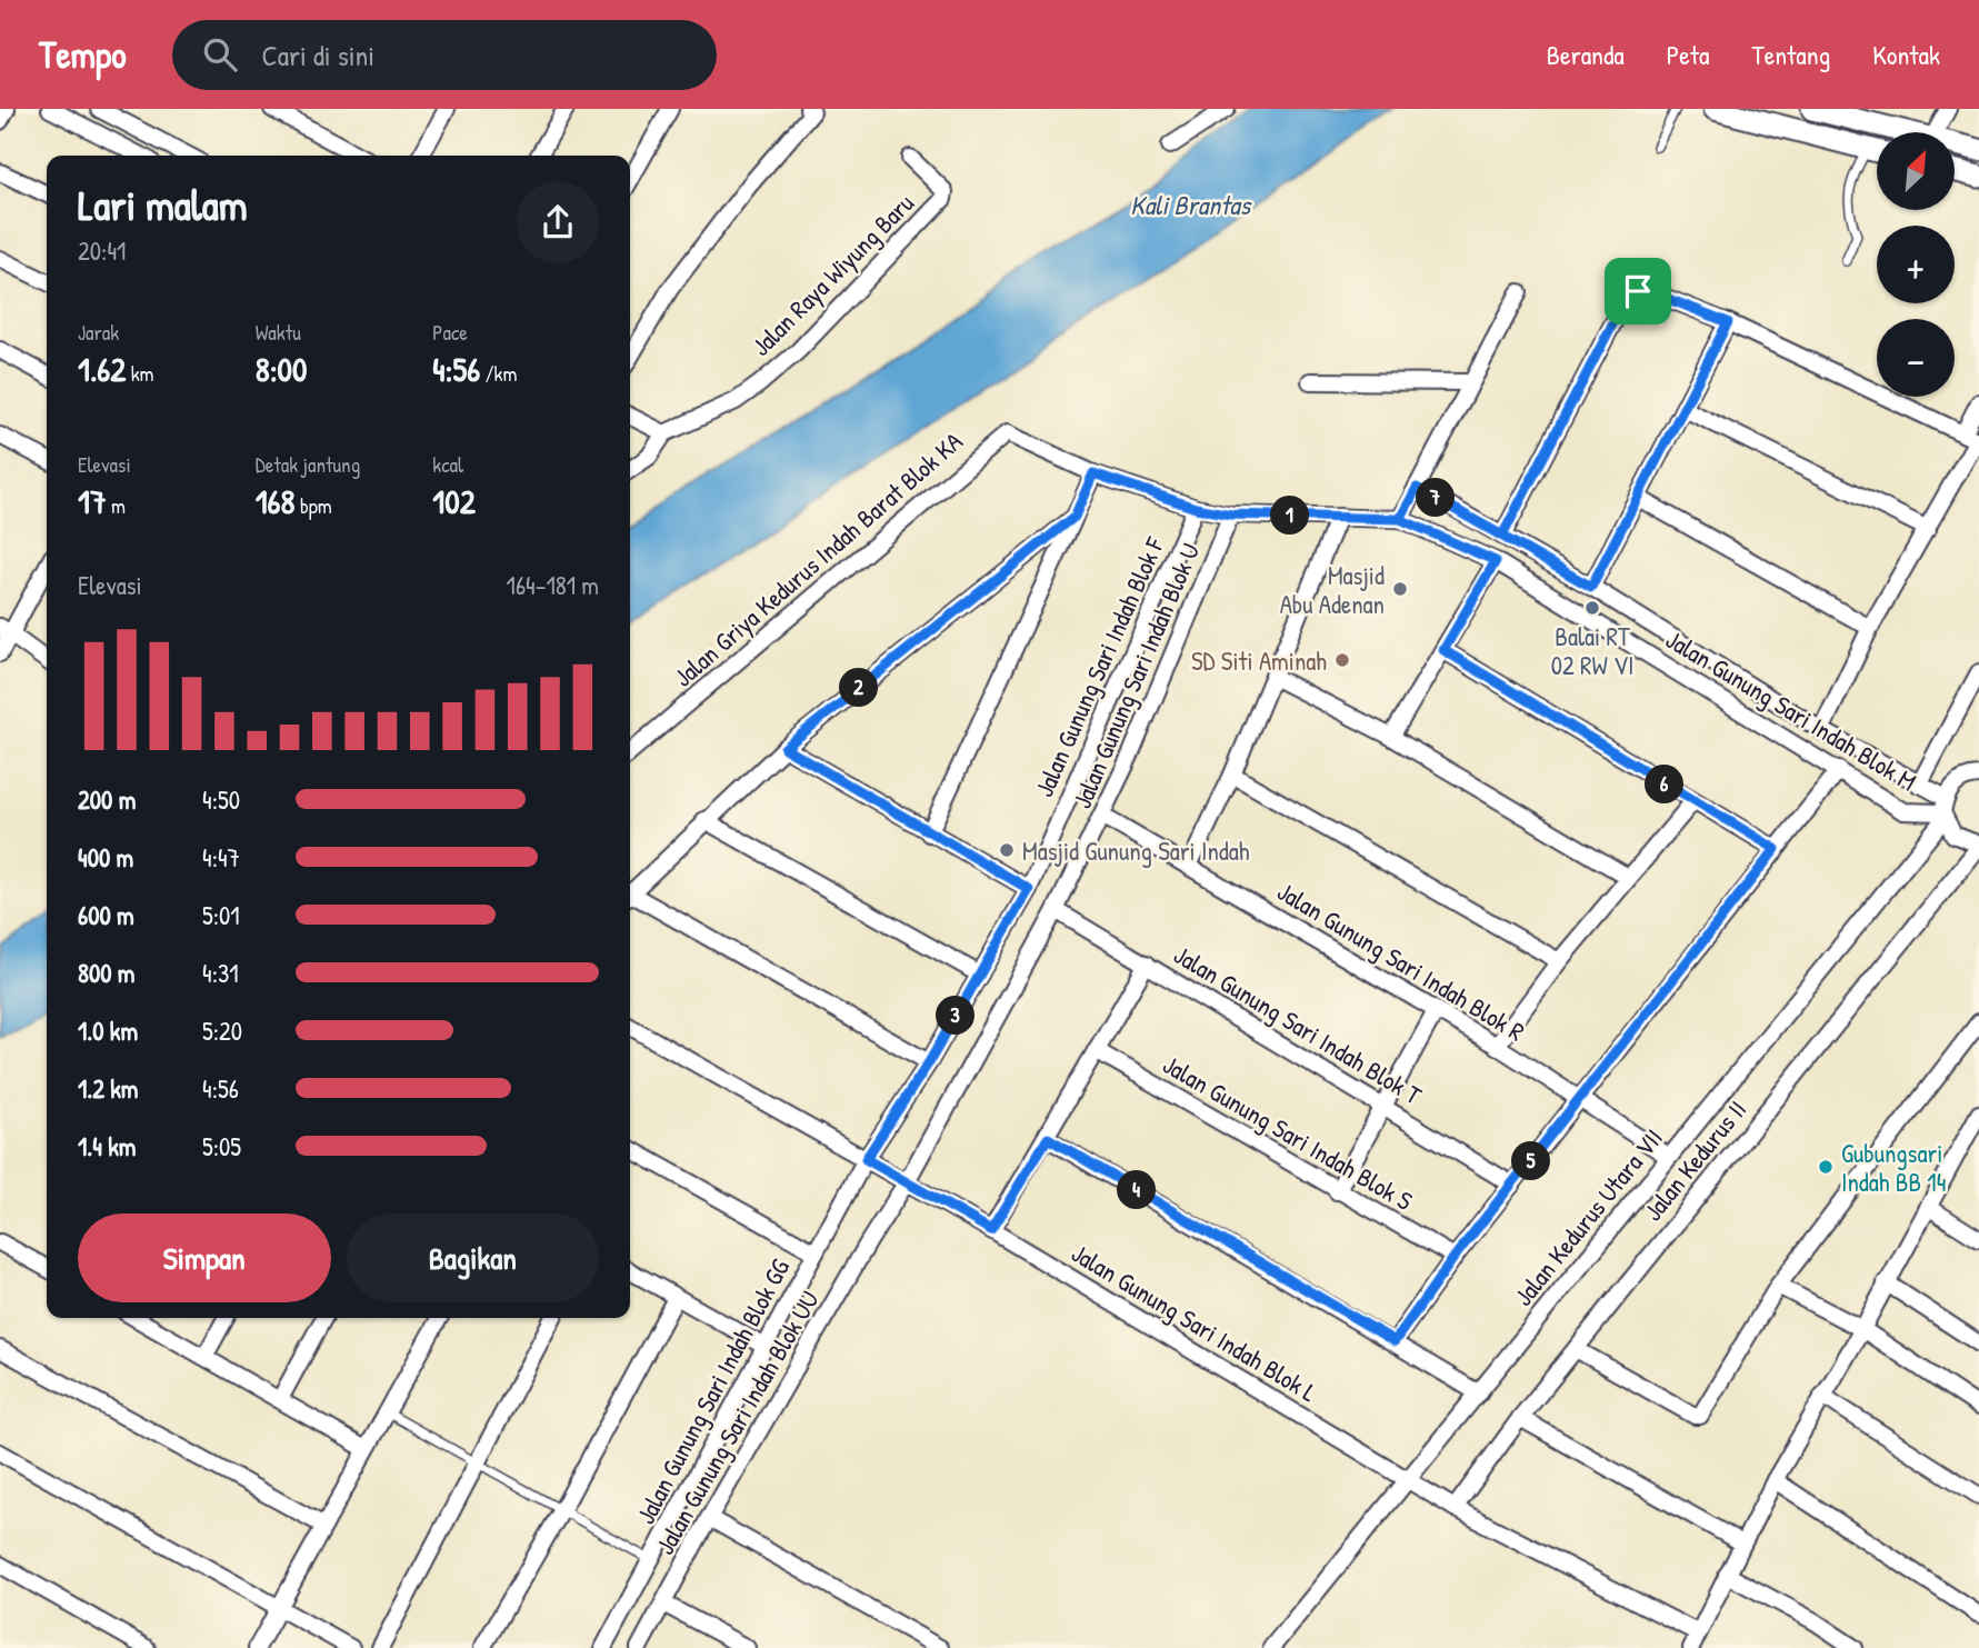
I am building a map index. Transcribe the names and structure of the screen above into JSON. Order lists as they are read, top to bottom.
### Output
{
  "streets": {
    "street": [
      "Jalan Raya Wiyung Baru",
      "Jalan Griya Kedurus Indah Barat Blok KA",
      "Jalan Gunung Sari Indah Blok F",
      "Jalan Gunung Sari Indah Blok U",
      "Jalan Gunung Sari Indah Blok M",
      "Jalan Gunung Sari Indah Blok R",
      "Jalan Gunung Sari Indah Blok T",
      "Jalan Gunung Sari Indah Blok S",
      "Jalan Kedurus II",
      "Jalan Kedurus Utara VII",
      "Jalan Gunung Sari Indah Blok L",
      "Jalan Gunung Sari Indah Blok GG",
      "Jalan Gunung Sari Indah Blok UU"
    ]
  },
  "crossings": [
    ["Jalan Griya Kedurus Indah Barat Blok KA", "Jalan Gunung Sari Indah Blok M"],
    ["Jalan Gunung Sari Indah Blok F", "Jalan Gunung Sari Indah Blok M"],
    ["Jalan Gunung Sari Indah Blok F", "Jalan Gunung Sari Indah Blok L"],
    ["Jalan Gunung Sari Indah Blok F", "Jalan Gunung Sari Indah Blok GG"],
    ["Jalan Gunung Sari Indah Blok U", "Jalan Gunung Sari Indah Blok M"],
    ["Jalan Gunung Sari Indah Blok U", "Jalan Gunung Sari Indah Blok R"],
    ["Jalan Gunung Sari Indah Blok U", "Jalan Gunung Sari Indah Blok T"],
    ["Jalan Gunung Sari Indah Blok U", "Jalan Gunung Sari Indah Blok L"],
    ["Jalan Gunung Sari Indah Blok U", "Jalan Gunung Sari Indah Blok UU"],
    ["Jalan Gunung Sari Indah Blok M", "Jalan Kedurus Utara VII"],
    ["Jalan Gunung Sari Indah Blok R", "Jalan Kedurus Utara VII"],
    ["Jalan Kedurus II", "Jalan Gunung Sari Indah Blok L"],
    ["Jalan Kedurus Utara VII", "Jalan Gunung Sari Indah Blok L"],
    ["Jalan Gunung Sari Indah Blok L", "Jalan Gunung Sari Indah Blok GG"],
    ["Jalan Gunung Sari Indah Blok L", "Jalan Gunung Sari Indah Blok UU"]
  ],
  "water": ["Kali Brantas"],
  "places": [
    "Masjid Abu Adenan",
    "Balai RT 02 RW VI",
    "SD Siti Aminah",
    "Masjid Gunung Sari Indah",
    "Gubungsari Indah BB 14"
  ],
  "north": "top right",
  "page": {
    "header": "Tempo",
    "search": "Cari di sini",
    "nav": [
      "Beranda",
      "Peta",
      "Tentang",
      "Kontak"
    ],
    "map_buttons": ["+", "−"],
    "heading": ["Lari malam", "20:41"],
    "stats": [
      ["Jarak", "1.62 km"],
      ["Waktu", "8:00"],
      ["Pace", "4:56 /km"],
      ["Elevasi", "17 m"],
      ["Detak jantung", "168 bpm"],
      ["kcal", "102"]
    ],
    "pins": [
      "7",
      "1",
      "2",
      "6",
      "3",
      "5",
      "4"
    ],
    "chart": ["Elevasi", "164–181 m"],
    "list": [
      {
        "name": "200 m",
        "note": "4:50"
      },
      {
        "name": "400 m",
        "note": "4:47"
      },
      {
        "name": "600 m",
        "note": "5:01"
      },
      {
        "name": "800 m",
        "note": "4:31"
      },
      {
        "name": "1.0 km",
        "note": "5:20"
      },
      {
        "name": "1.2 km",
        "note": "4:56"
      },
      {
        "name": "1.4 km",
        "note": "5:05"
      }
    ],
    "buttons": ["Simpan", "Bagikan"]
  }
}
